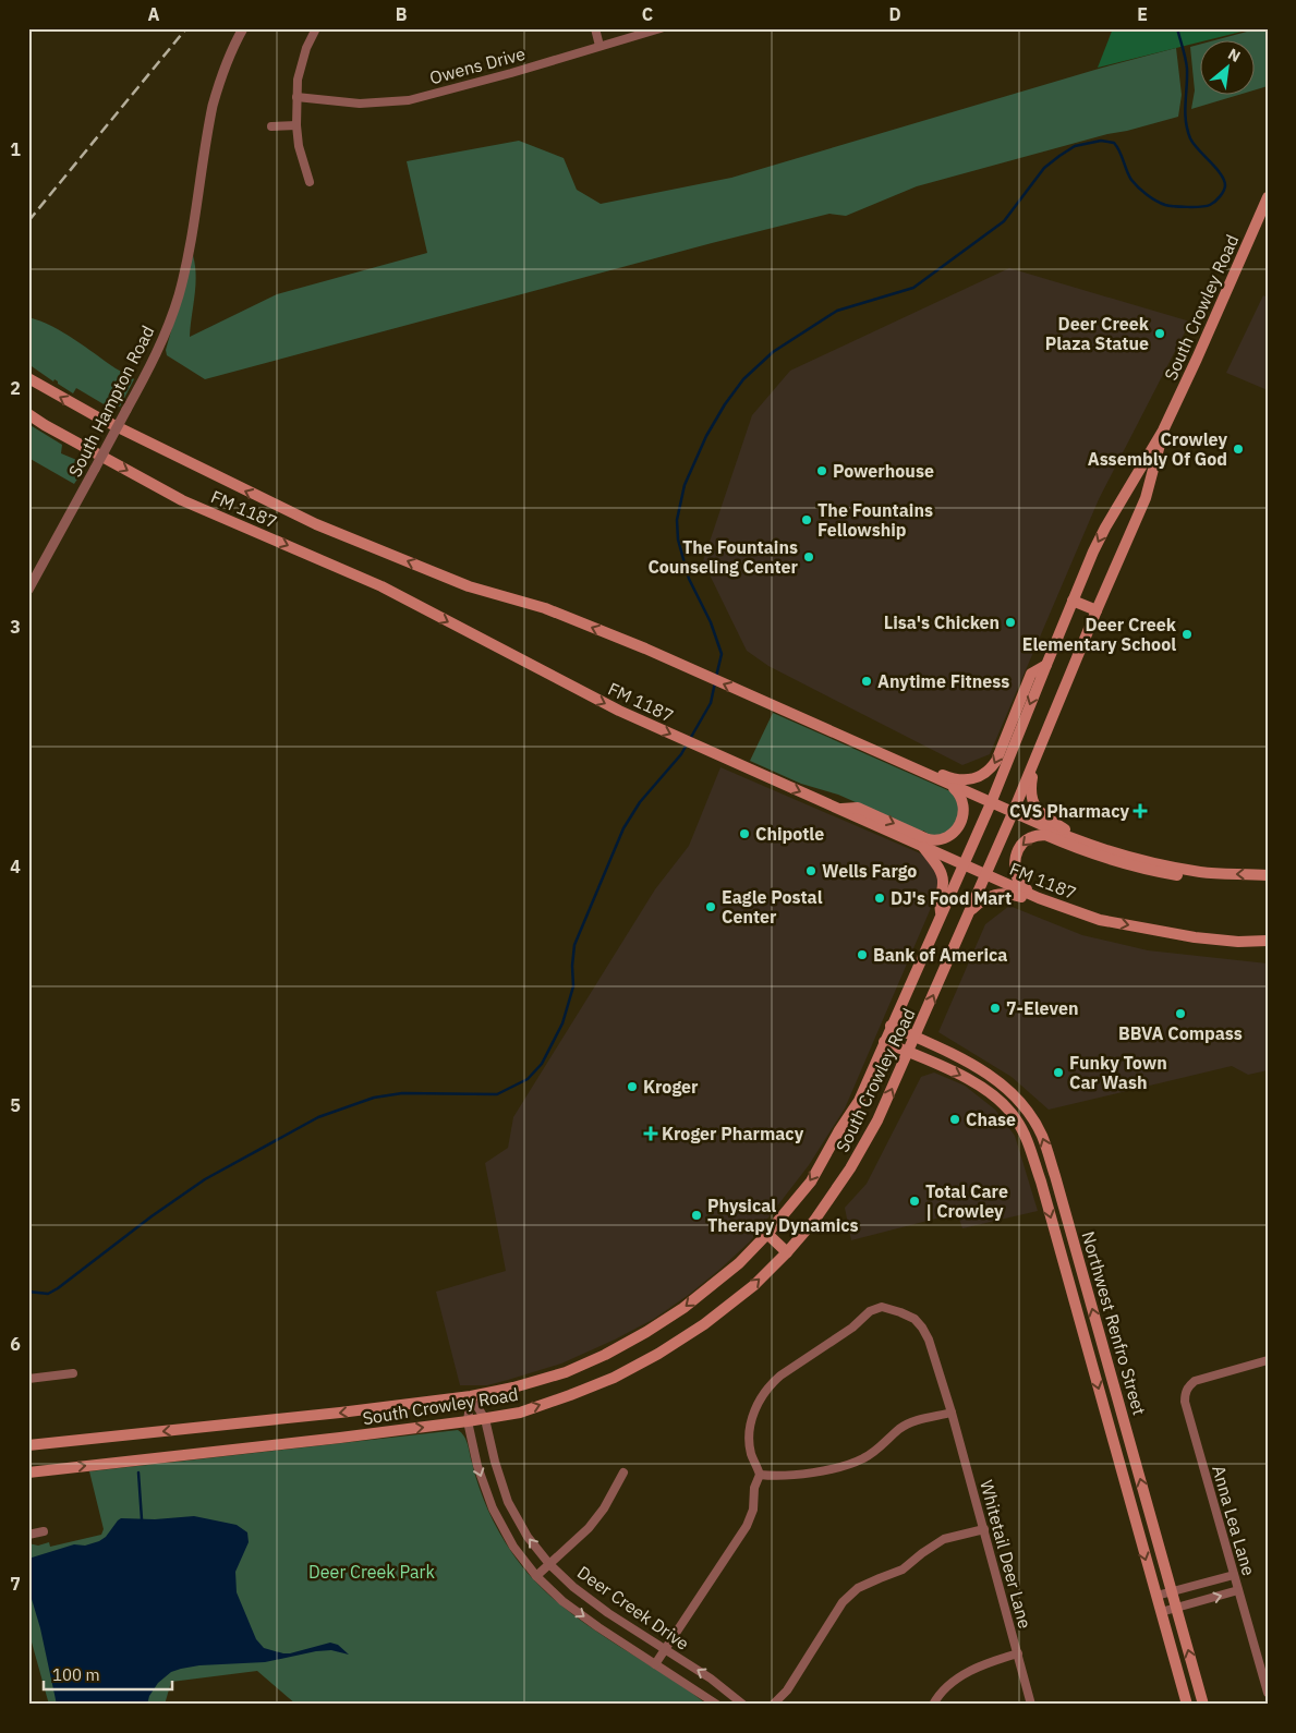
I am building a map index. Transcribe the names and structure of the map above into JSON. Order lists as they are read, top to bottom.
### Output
{
  "streets": {
    "main road": ["South Crowley Road", "FM 1187", "Northwest Renfro Street"],
    "street": [
      "Owens Drive",
      "South Hampton Road",
      "Anna Lea Lane",
      "Whitetail Deer Lane",
      "Deer Creek Drive"
    ]
  },
  "crossings": [
    ["South Crowley Road", "FM 1187"],
    ["South Crowley Road", "Northwest Renfro Street"],
    ["South Crowley Road", "Deer Creek Drive"]
  ],
  "parks": ["Deer Creek Park"],
  "places": {
    "other": [
      "Deer Creek Plaza Statue",
      "Crowley Assembly Of God",
      "Powerhouse",
      "The Fountains Fellowship",
      "The Fountains Counseling Center",
      "Lisa's Chicken",
      "Deer Creek Elementary School",
      "Anytime Fitness",
      "Chipotle",
      "Wells Fargo",
      "DJ's Food Mart",
      "Eagle Postal Center",
      "Bank of America",
      "7-Eleven",
      "BBVA Compass",
      "Funky Town Car Wash",
      "Kroger",
      "Chase",
      "Total Care | Crowley",
      "Physical Therapy Dynamics"
    ],
    "health": ["CVS Pharmacy", "Kroger Pharmacy"]
  },
  "scale_bar": "100 m",
  "north": "top right",
  "grid": {
    "columns": [
      "A",
      "B",
      "C",
      "D",
      "E"
    ],
    "rows": [
      "1",
      "2",
      "3",
      "4",
      "5",
      "6",
      "7"
    ]
  }
}
